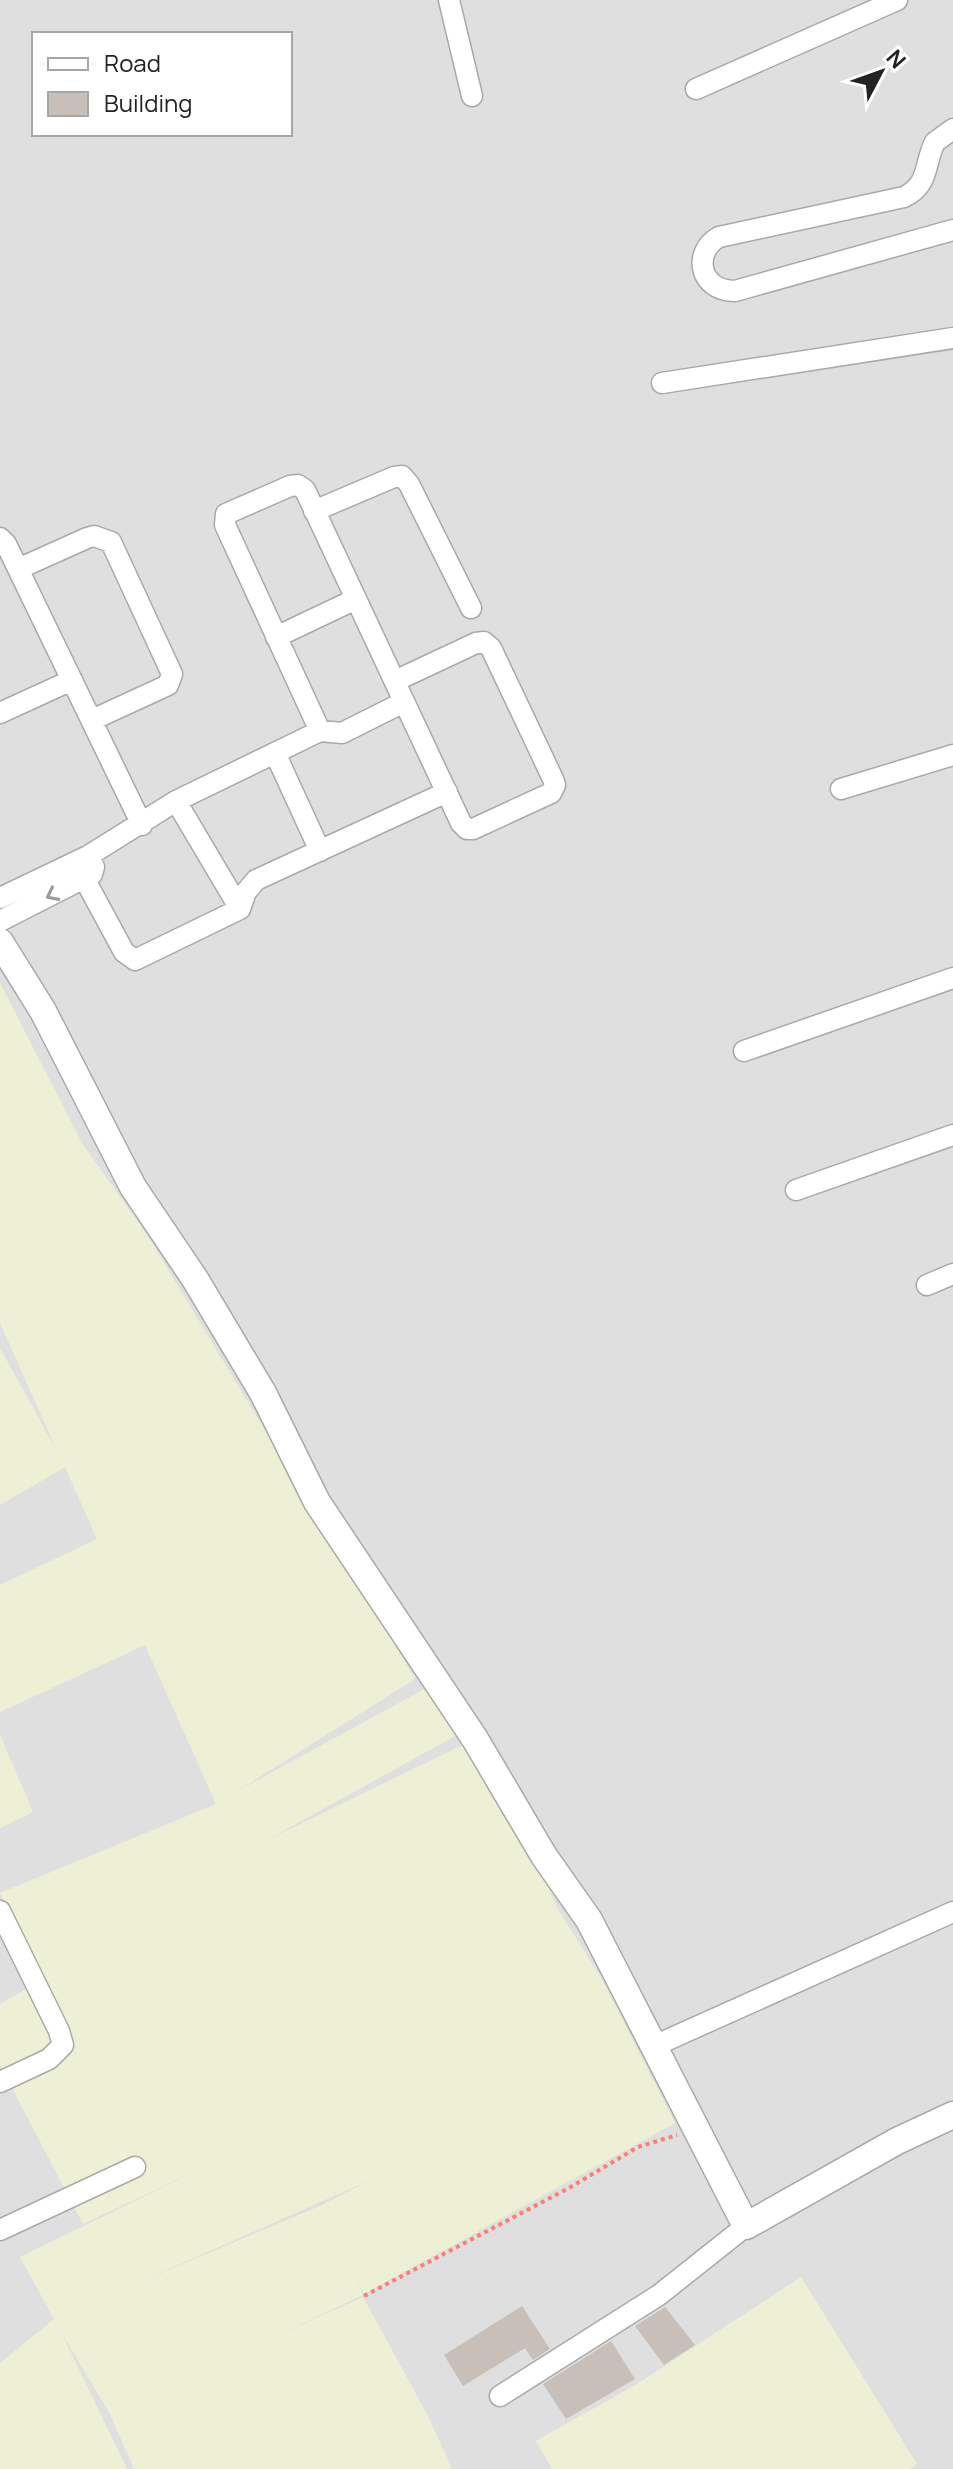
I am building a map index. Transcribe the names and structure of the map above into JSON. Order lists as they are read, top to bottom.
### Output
{
  "legend": ["Road", "Building"],
  "north": "top right"
}
